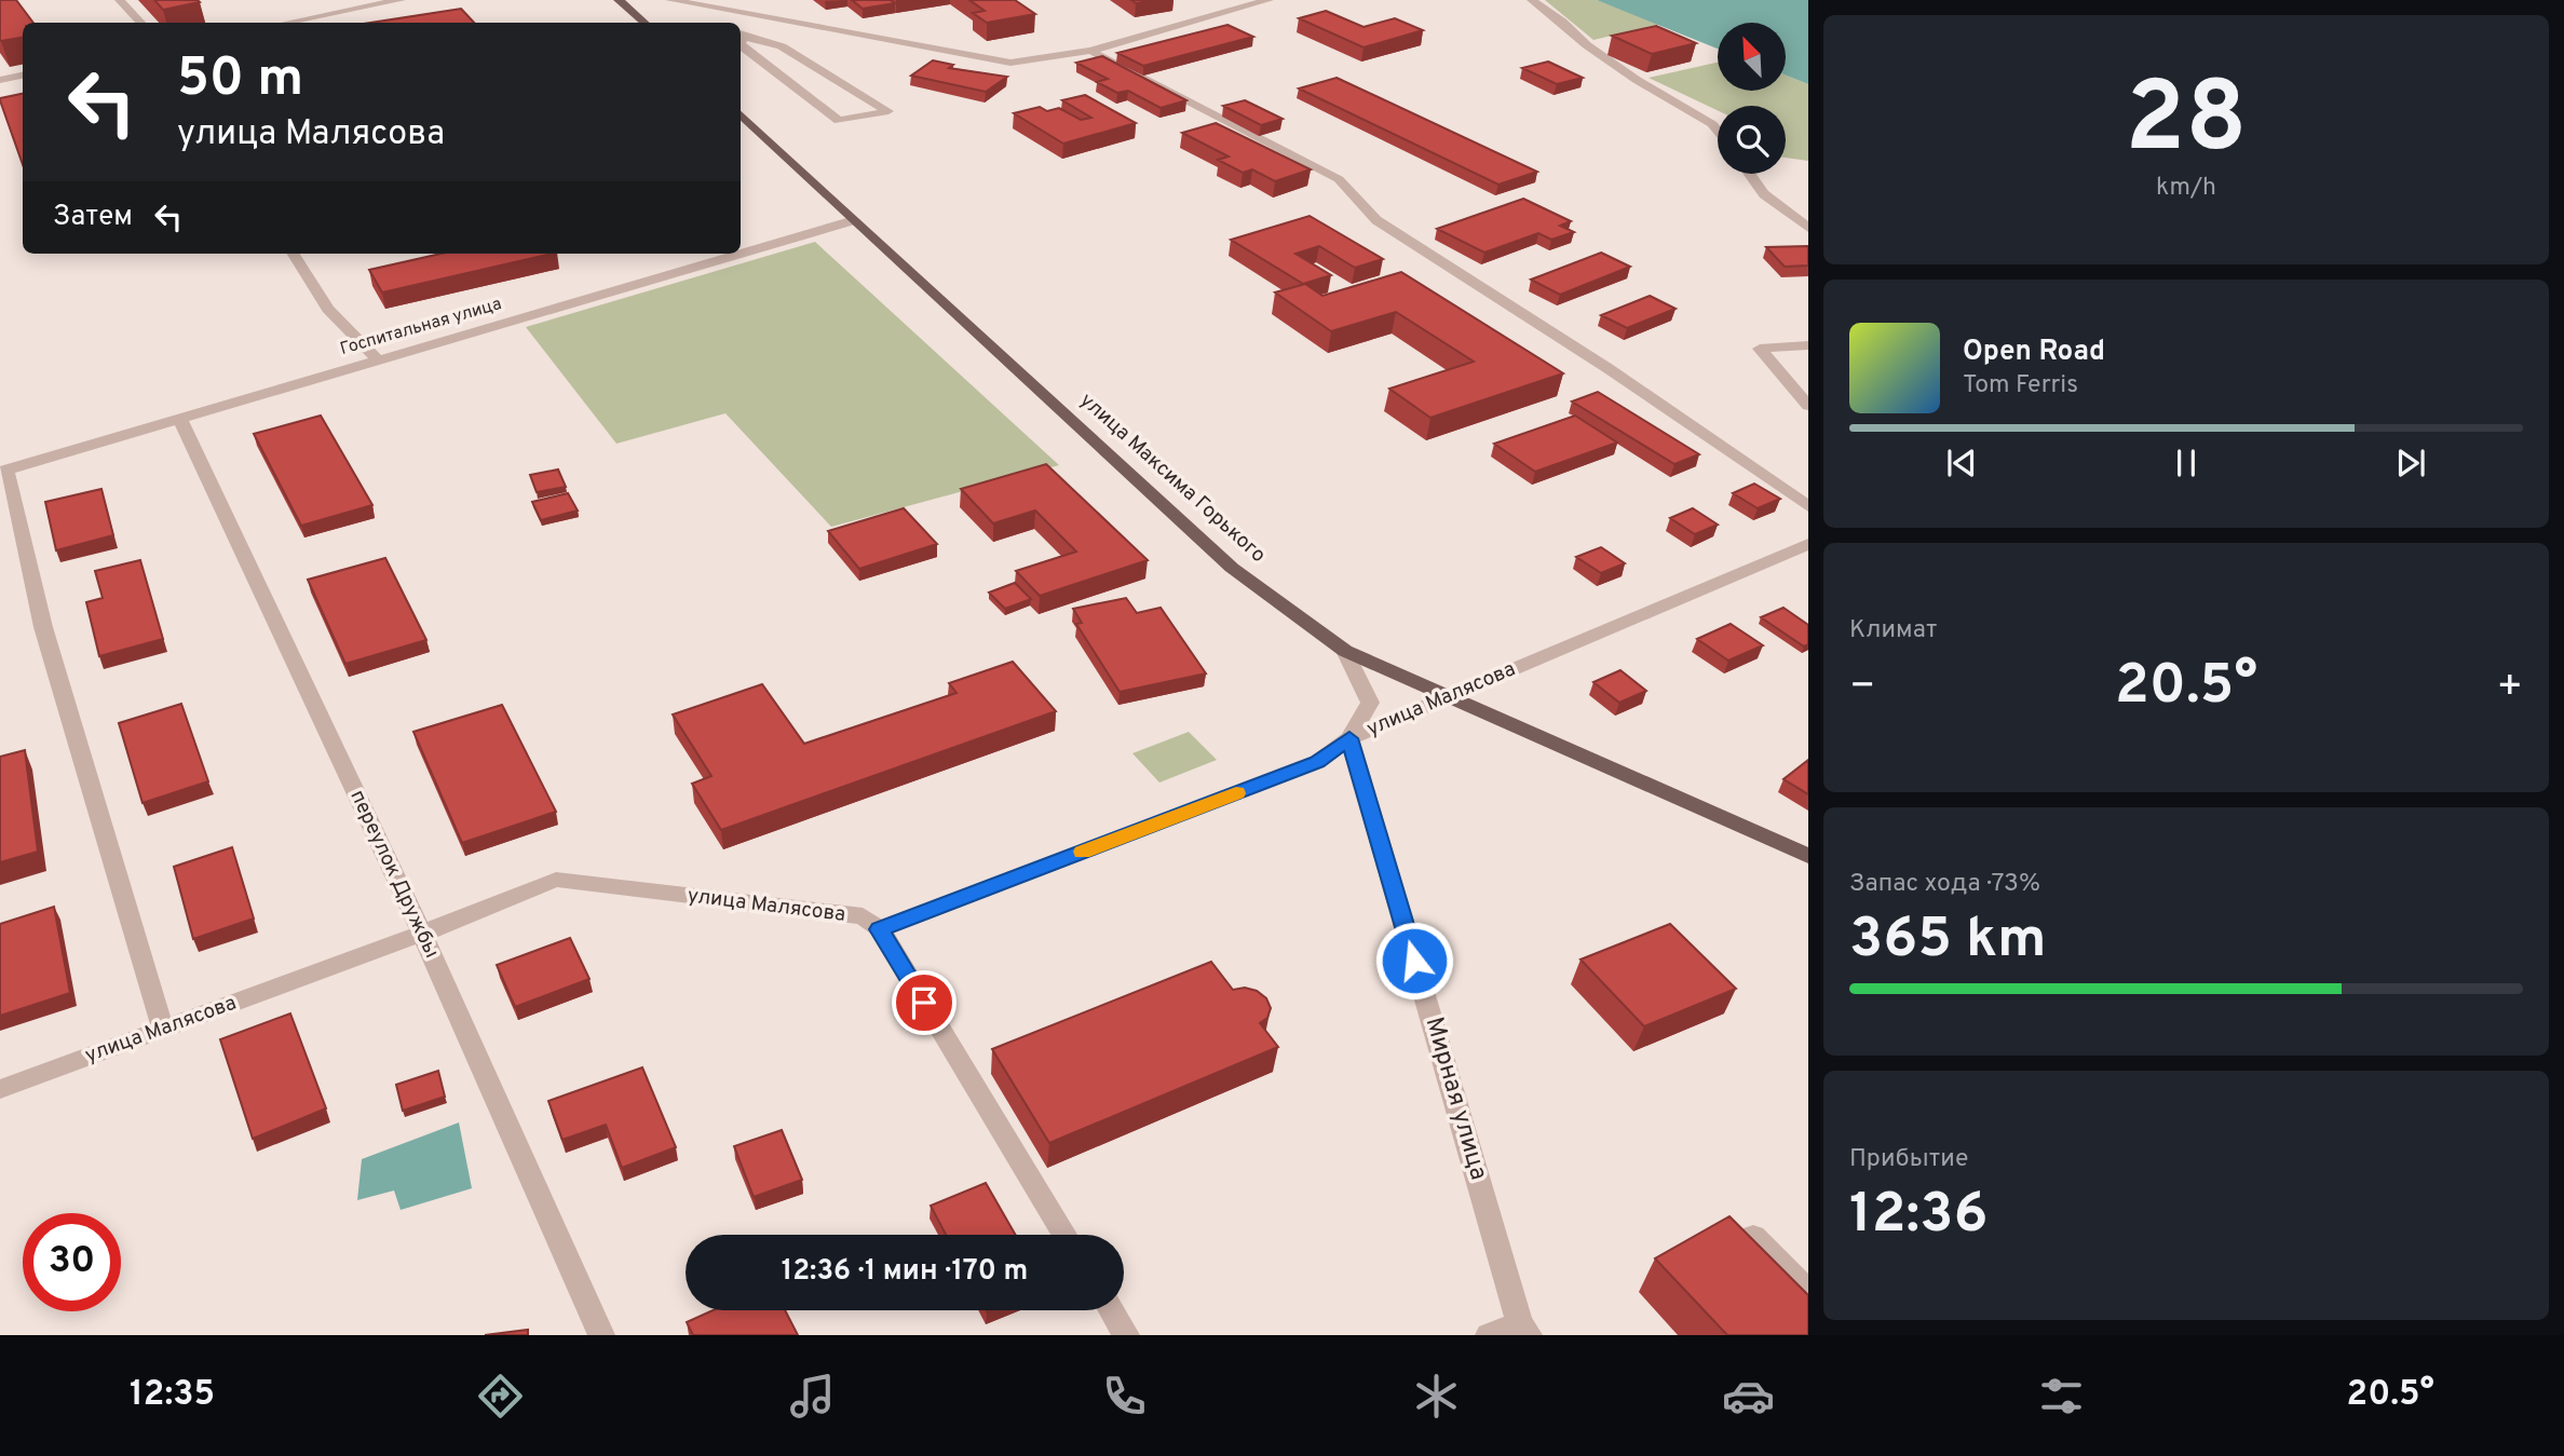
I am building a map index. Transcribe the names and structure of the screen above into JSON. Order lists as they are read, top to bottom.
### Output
{
  "streets": {
    "main road": ["улица Максима Горького"],
    "street": [
      "Госпитальная улица",
      "улица Малясова",
      "переулок Дружбы",
      "Мирная улица"
    ]
  },
  "crossings": [
    ["Госпитальная улица", "улица Максима Горького"],
    ["Госпитальная улица", "переулок Дружбы"],
    ["улица Максима Горького", "улица Малясова"],
    ["улица Малясова", "переулок Дружбы"],
    ["улица Малясова", "Мирная улица"]
  ],
  "north": "top left",
  "page": {
    "tile": [
      ["28", "km/h"],
      "Климат",
      ["Запас хода · 73%", "365 km"],
      ["Прибытие", "12:36"]
    ],
    "turn": ["50 m", "улица Малясова"],
    "then": "Затем",
    "song": ["Open Road", "Tom Ferris"],
    "heat": ["−", "20.5°", "+"],
    "limit": "30",
    "trip": "12:36 · 1 мин · 170 m",
    "tabs": ["12:35", "20.5°"]
  }
}
